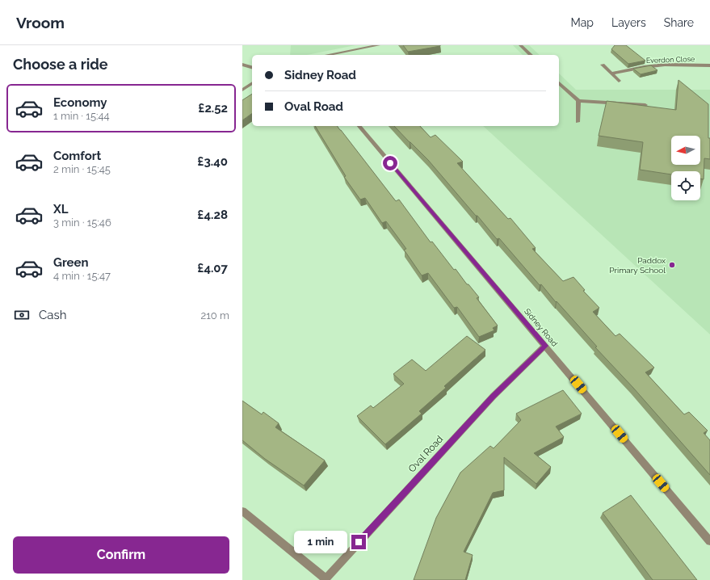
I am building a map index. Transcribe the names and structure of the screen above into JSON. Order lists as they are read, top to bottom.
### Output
{
  "streets": {
    "street": ["Everdon Close", "Sidney Road", "Oval Road"]
  },
  "crossings": [
    ["Sidney Road", "Oval Road"]
  ],
  "places": ["Paddox Primary School"],
  "north": "left",
  "page": {
    "header": "Vroom",
    "nav": ["Map", "Layers", "Share"],
    "heading": "Choose a ride",
    "banner": ["Sidney Road", "Oval Road"],
    "list": [
      {
        "name": "Economy",
        "note": "1 min · 15:44",
        "value": "£2.52"
      },
      {
        "name": "Comfort",
        "note": "2 min · 15:45",
        "value": "£3.40"
      },
      {
        "name": "XL",
        "note": "3 min · 15:46",
        "value": "£4.28"
      },
      {
        "name": "Green",
        "note": "4 min · 15:47",
        "value": "£4.07"
      }
    ],
    "pay": ["Cash", "210 m"],
    "buttons": "Confirm",
    "bubble": "1 min"
  }
}
